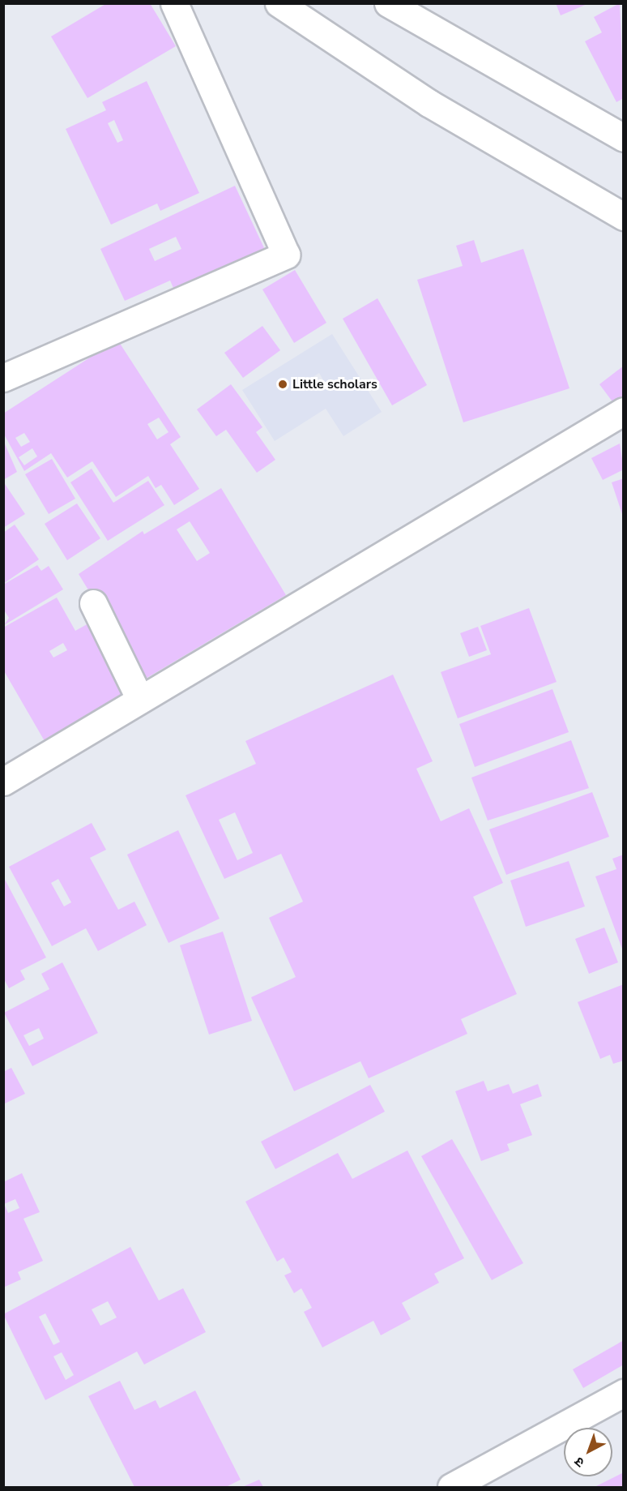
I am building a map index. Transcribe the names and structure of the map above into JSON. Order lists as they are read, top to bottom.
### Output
{
  "places": ["Little scholars"],
  "north": "bottom left"
}
